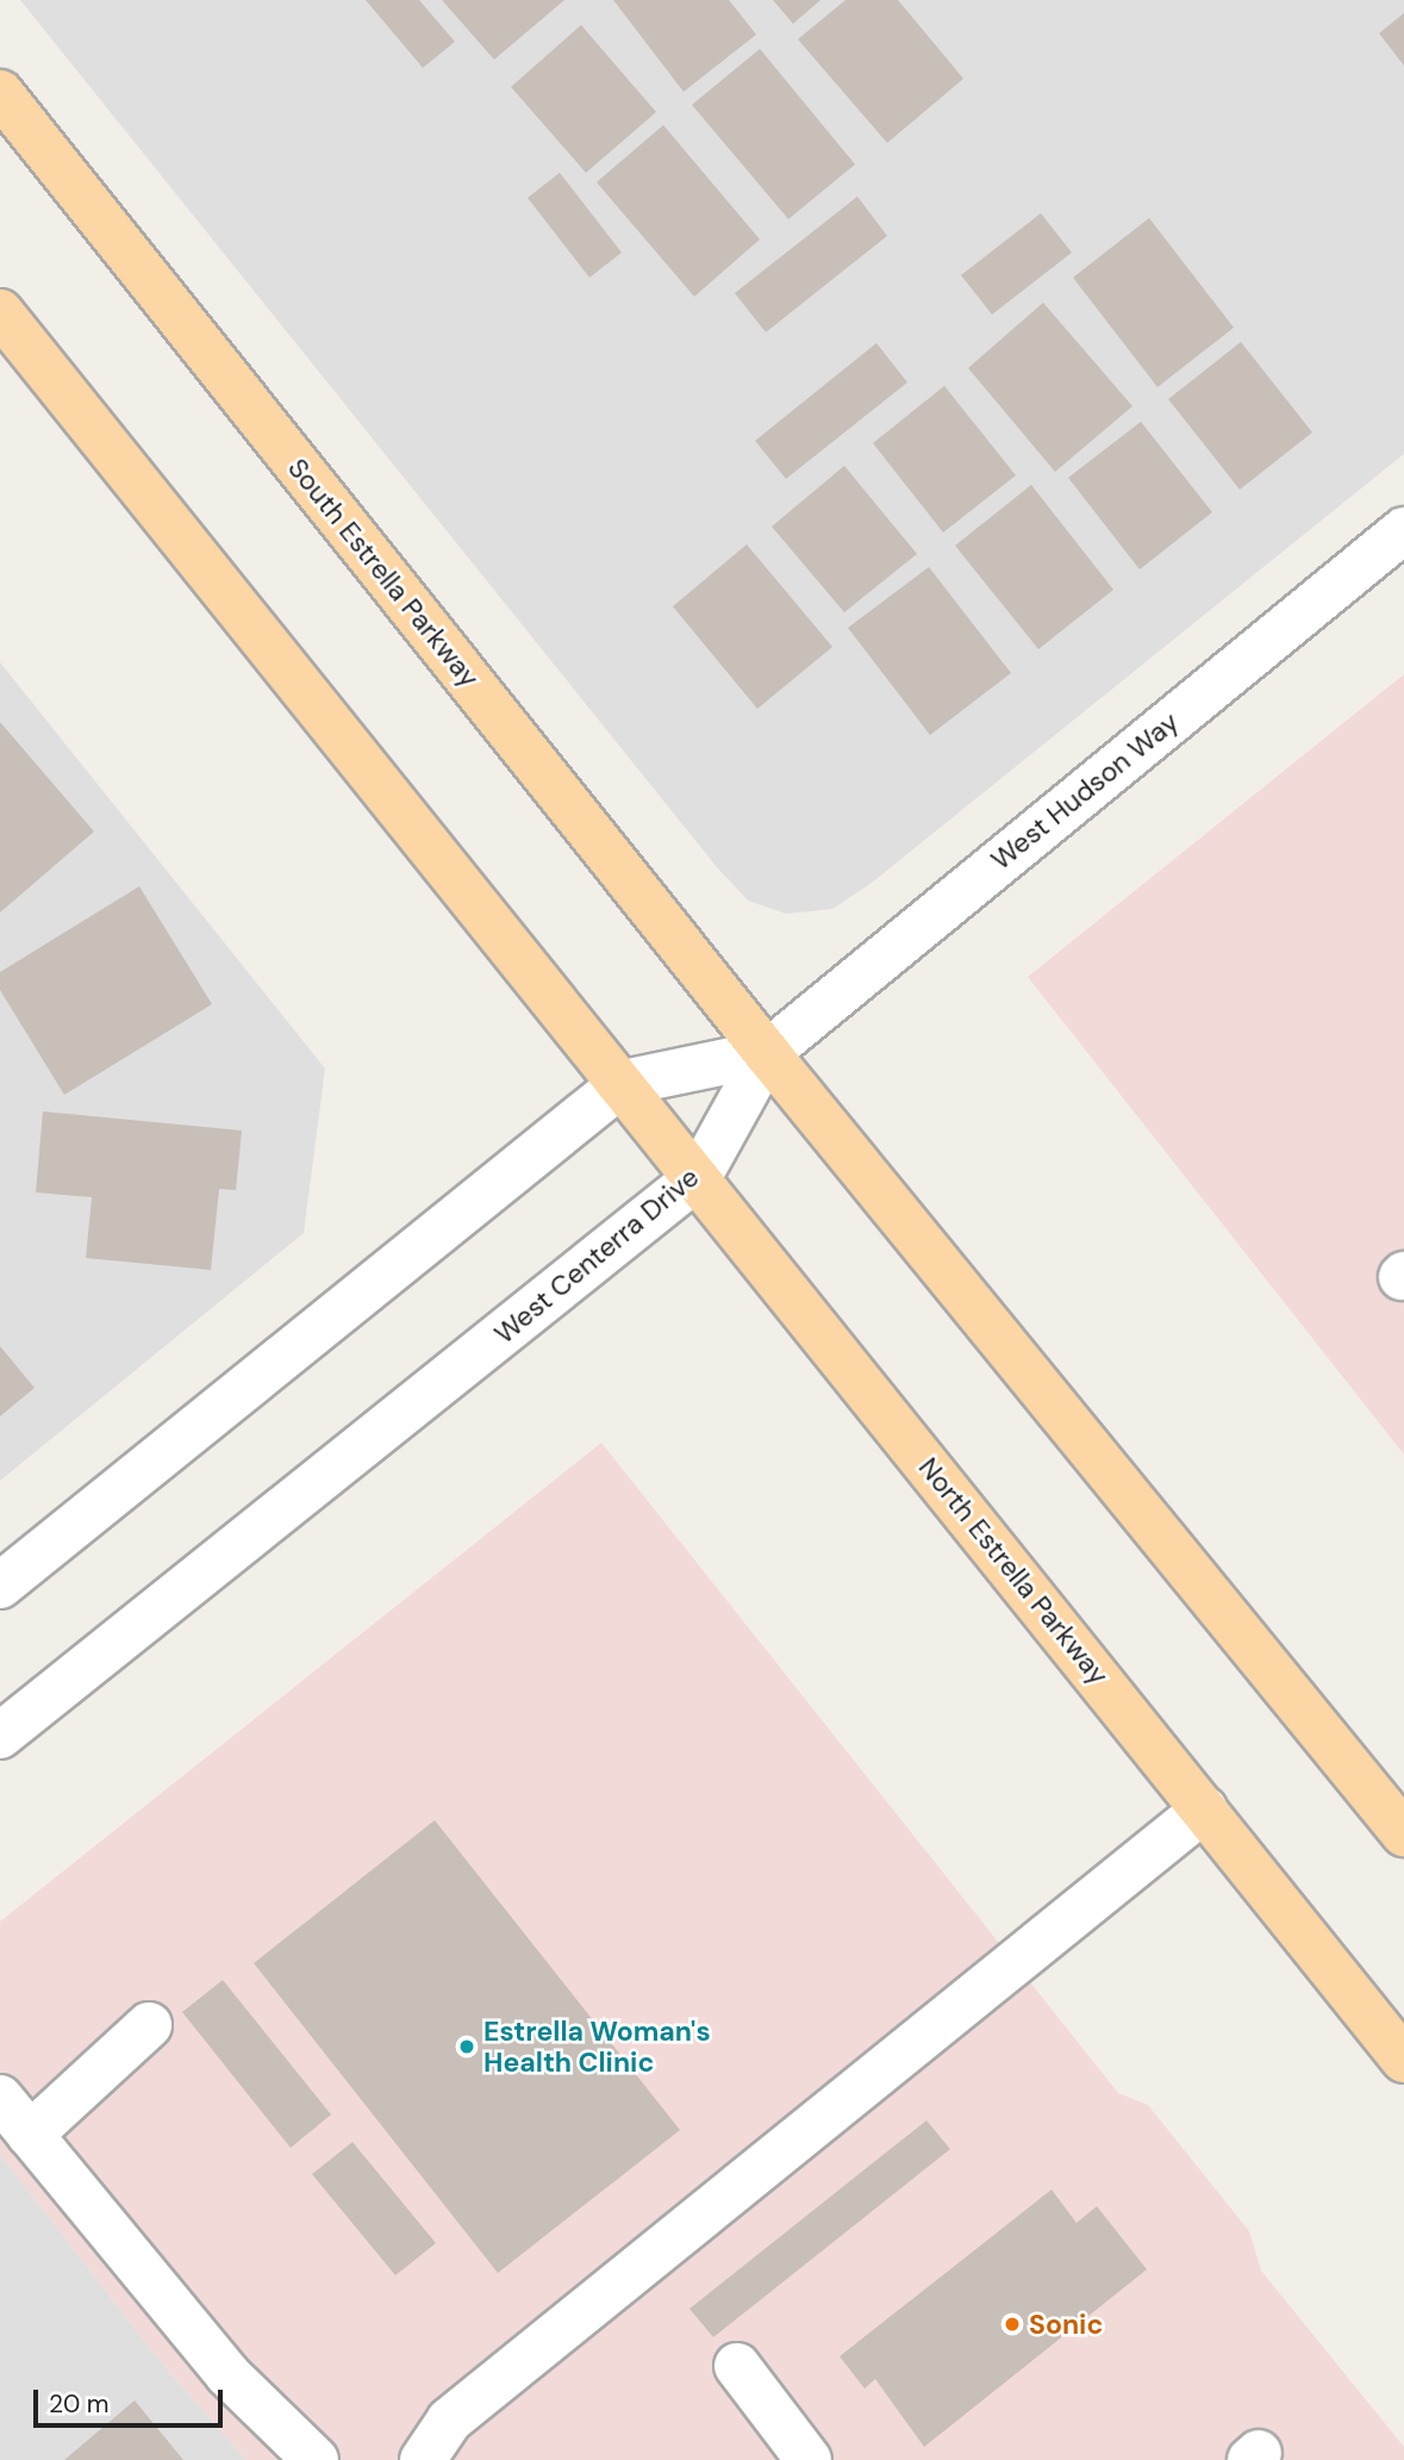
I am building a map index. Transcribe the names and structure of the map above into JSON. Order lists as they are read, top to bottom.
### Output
{
  "streets": {
    "main road": ["South Estrella Parkway", "North Estrella Parkway"],
    "street": ["West Hudson Way", "West Centerra Drive"]
  },
  "crossings": [
    ["South Estrella Parkway", "West Hudson Way"],
    ["South Estrella Parkway", "West Centerra Drive"],
    ["West Hudson Way", "West Centerra Drive"],
    ["West Centerra Drive", "North Estrella Parkway"]
  ],
  "places": ["Estrella Woman's Health Clinic", "Sonic"],
  "scale_bar": "20 m"
}
